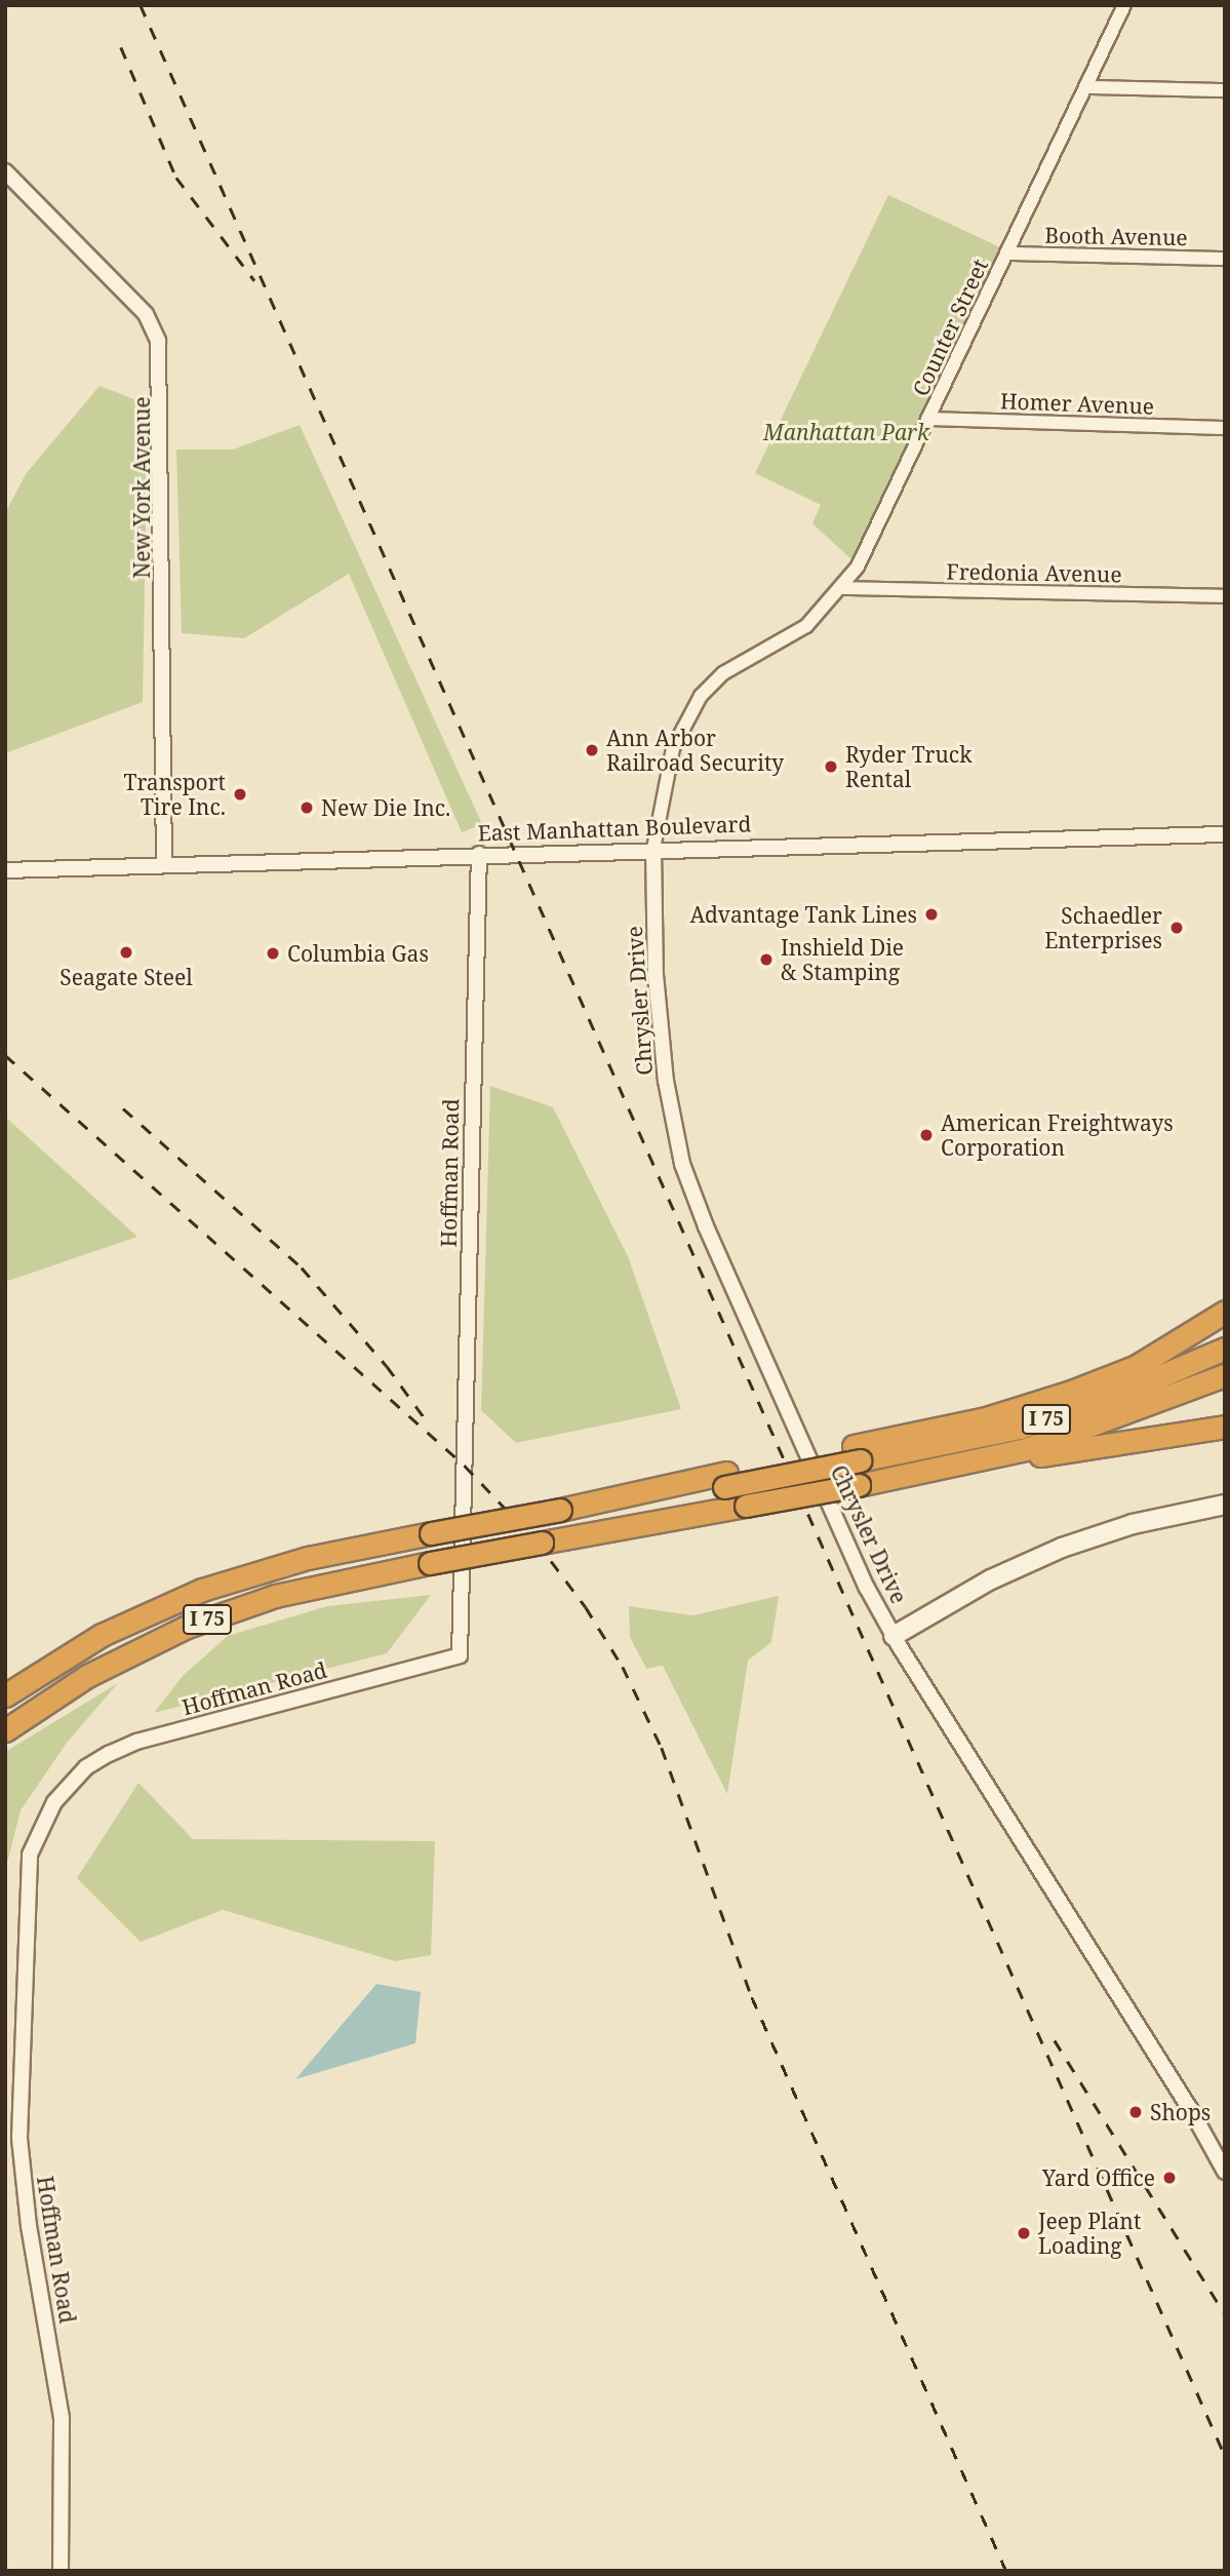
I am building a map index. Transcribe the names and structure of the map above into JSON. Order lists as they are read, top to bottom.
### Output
{
  "streets": {
    "highway": ["I 75"],
    "street": [
      "Booth Avenue",
      "Counter Street",
      "Homer Avenue",
      "New York Avenue",
      "Fredonia Avenue",
      "East Manhattan Boulevard",
      "Chrysler Drive",
      "Hoffman Road"
    ]
  },
  "crossings": [
    ["Booth Avenue", "Counter Street"],
    ["Counter Street", "Homer Avenue"],
    ["Counter Street", "Fredonia Avenue"],
    ["Counter Street", "East Manhattan Boulevard"],
    ["Counter Street", "Chrysler Drive"],
    ["New York Avenue", "East Manhattan Boulevard"],
    ["East Manhattan Boulevard", "Chrysler Drive"],
    ["East Manhattan Boulevard", "Hoffman Road"]
  ],
  "parks": ["Manhattan Park"],
  "places": [
    "Ann Arbor Railroad Security",
    "Ryder Truck Rental",
    "Transport Tire Inc.",
    "New Die Inc.",
    "Advantage Tank Lines",
    "Schaedler Enterprises",
    "Seagate Steel",
    "Columbia Gas",
    "Inshield Die & Stamping",
    "American Freightways Corporation",
    "Shops",
    "Yard Office",
    "Jeep Plant Loading"
  ]
}
